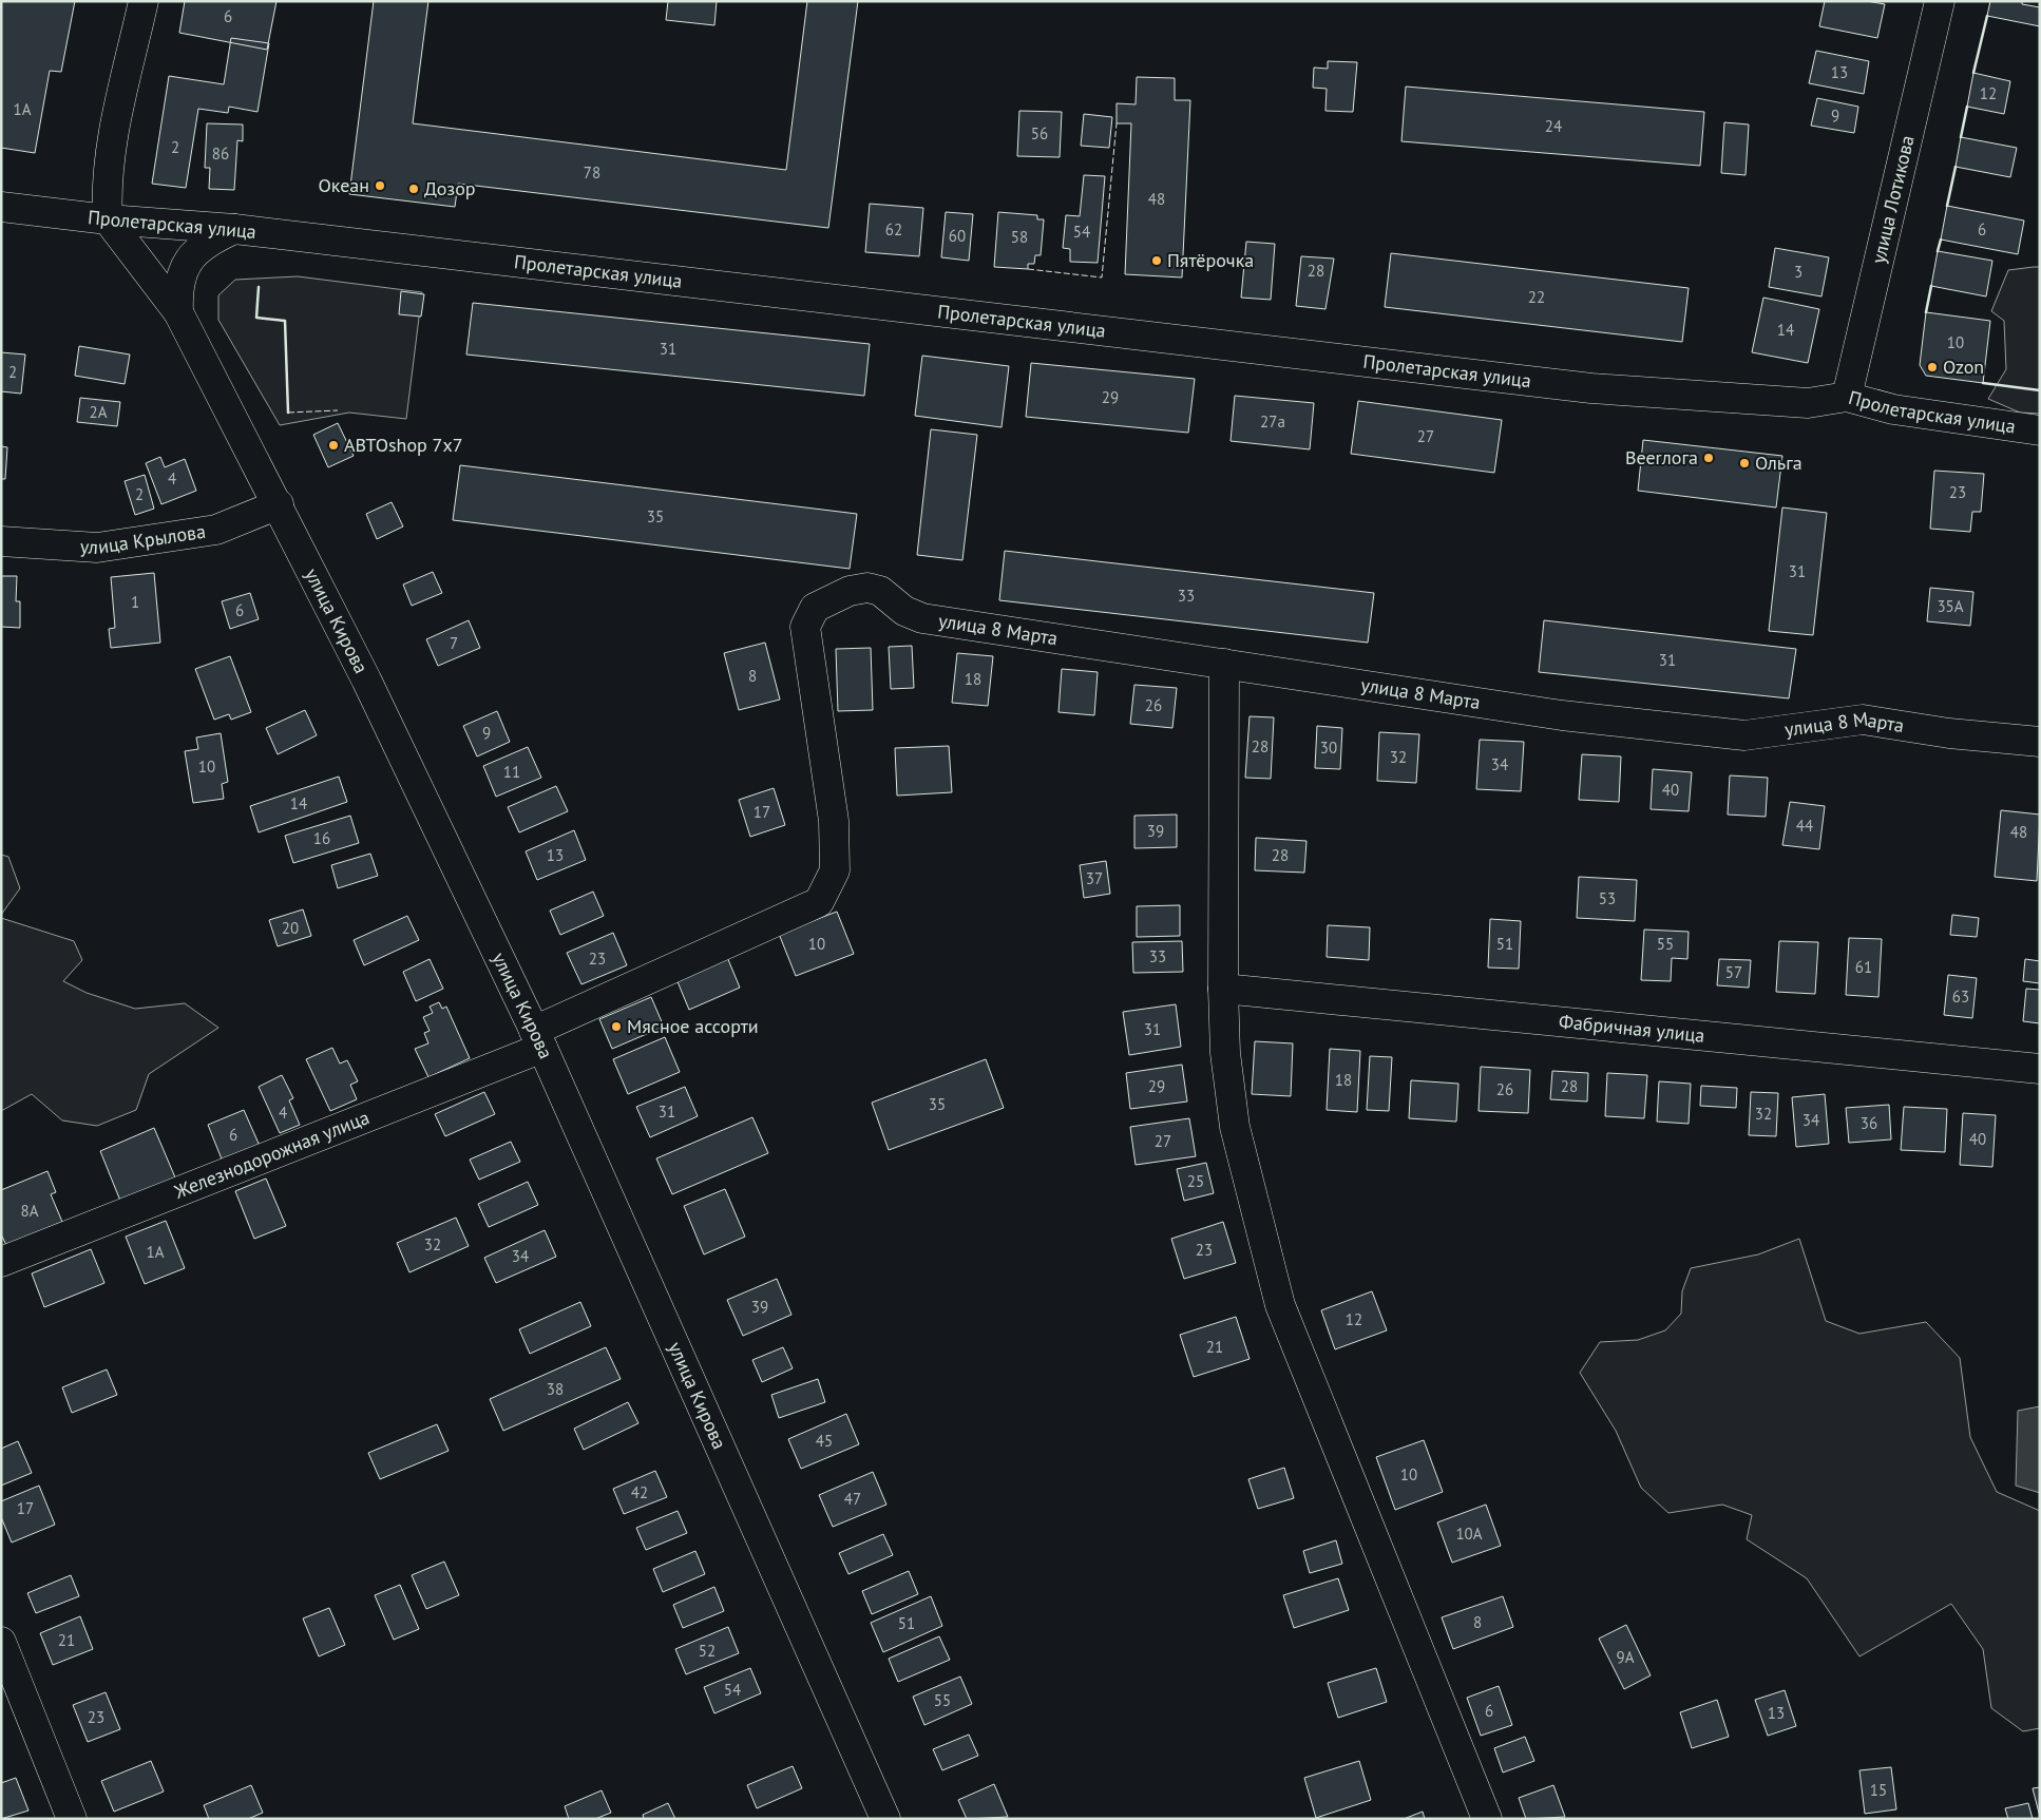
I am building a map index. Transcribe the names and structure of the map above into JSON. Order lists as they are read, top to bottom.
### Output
{
  "streets": {
    "street": [
      "улица Лотикова",
      "Пролетарская улица",
      "улица Крылова",
      "улица Кирова",
      "улица 8 Марта",
      "Фабричная улица",
      "Железнодорожная улица"
    ]
  },
  "crossings": [
    ["улица Лотикова", "Пролетарская улица"],
    ["Пролетарская улица", "улица Кирова"],
    ["улица Крылова", "улица Кирова"],
    ["улица Кирова", "Железнодорожная улица"],
    ["улица 8 Марта", "Железнодорожная улица"]
  ],
  "places": [
    "Океан",
    "Дозор",
    "Пятёрочка",
    "Ozon",
    "АВТОshop 7x7",
    "Beerлога",
    "Ольга",
    "Мясное ассорти"
  ],
  "house_numbers": [
    "6",
    "13",
    "12",
    "1А",
    "9",
    "24",
    "56",
    "2",
    "86",
    "78",
    "48",
    "62",
    "6",
    "54",
    "60",
    "58",
    "28",
    "3",
    "22",
    "14",
    "10",
    "31",
    "2",
    "29",
    "2А",
    "27а",
    "27",
    "4",
    "23",
    "2",
    "35",
    "31",
    "33",
    "1",
    "35А",
    "6",
    "7",
    "31",
    "8",
    "18",
    "26",
    "9",
    "28",
    "30",
    "32",
    "34",
    "10",
    "11",
    "40",
    "14",
    "17",
    "44",
    "39",
    "48",
    "16",
    "13",
    "28",
    "37",
    "53",
    "20",
    "10",
    "51",
    "55",
    "33",
    "23",
    "61",
    "57",
    "63",
    "31",
    "18",
    "29",
    "28",
    "26",
    "35",
    "31",
    "4",
    "32",
    "34",
    "36",
    "6",
    "40",
    "27",
    "25",
    "8А",
    "32",
    "23",
    "1А",
    "34",
    "39",
    "12",
    "21",
    "38",
    "45",
    "10",
    "42",
    "47",
    "17",
    "10А",
    "8",
    "51",
    "21",
    "52",
    "9А",
    "54",
    "55",
    "6",
    "13",
    "23",
    "15"
  ]
}
